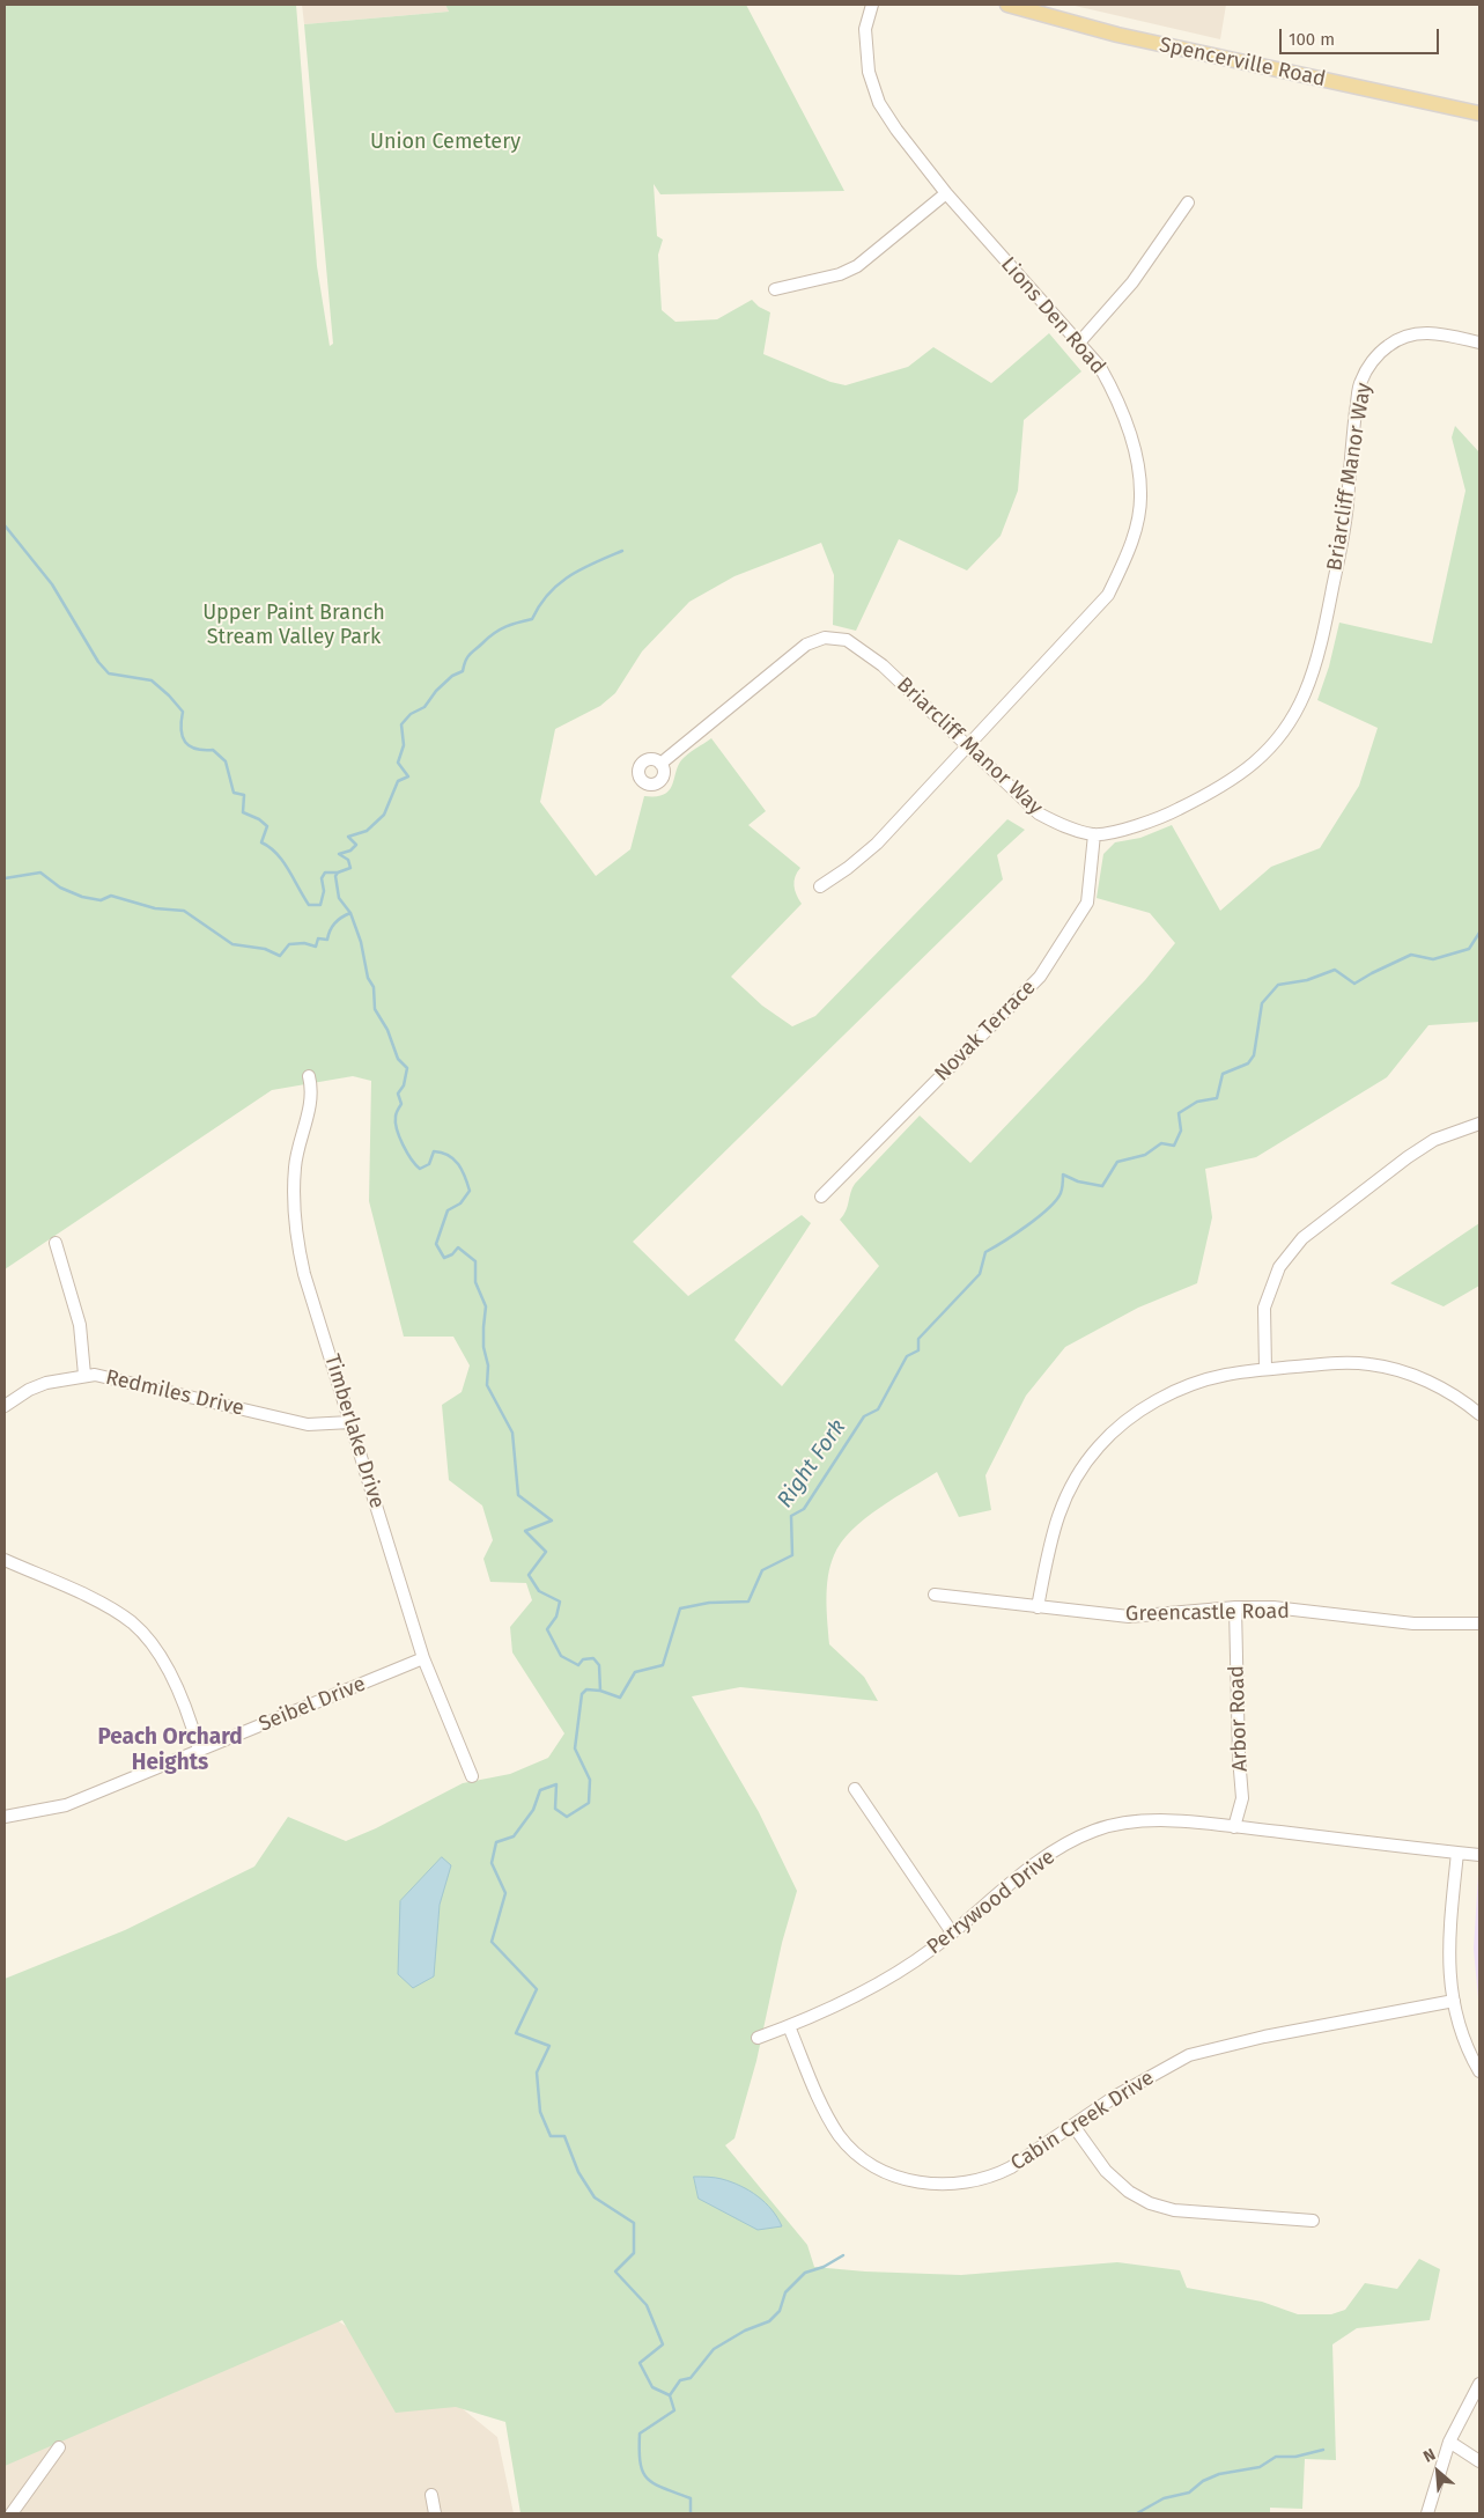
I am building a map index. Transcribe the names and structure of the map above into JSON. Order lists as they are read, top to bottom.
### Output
{
  "streets": {
    "main road": ["Spencerville Road"],
    "street": [
      "Lions Den Road",
      "Briarcliff Manor Way",
      "Novak Terrace",
      "Redmiles Drive",
      "Timberlake Drive",
      "Greencastle Road",
      "Seibel Drive",
      "Arbor Road",
      "Perrywood Drive",
      "Cabin Creek Drive"
    ]
  },
  "crossings": [
    ["Lions Den Road", "Briarcliff Manor Way"],
    ["Briarcliff Manor Way", "Novak Terrace"],
    ["Redmiles Drive", "Timberlake Drive"],
    ["Timberlake Drive", "Seibel Drive"],
    ["Greencastle Road", "Arbor Road"],
    ["Arbor Road", "Perrywood Drive"],
    ["Perrywood Drive", "Cabin Creek Drive"]
  ],
  "districts": ["Peach Orchard Heights"],
  "water": ["Right Fork"],
  "parks": ["Union Cemetery", "Upper Paint Branch Stream Valley Park"],
  "scale_bar": "100 m",
  "north": "top left"
}
